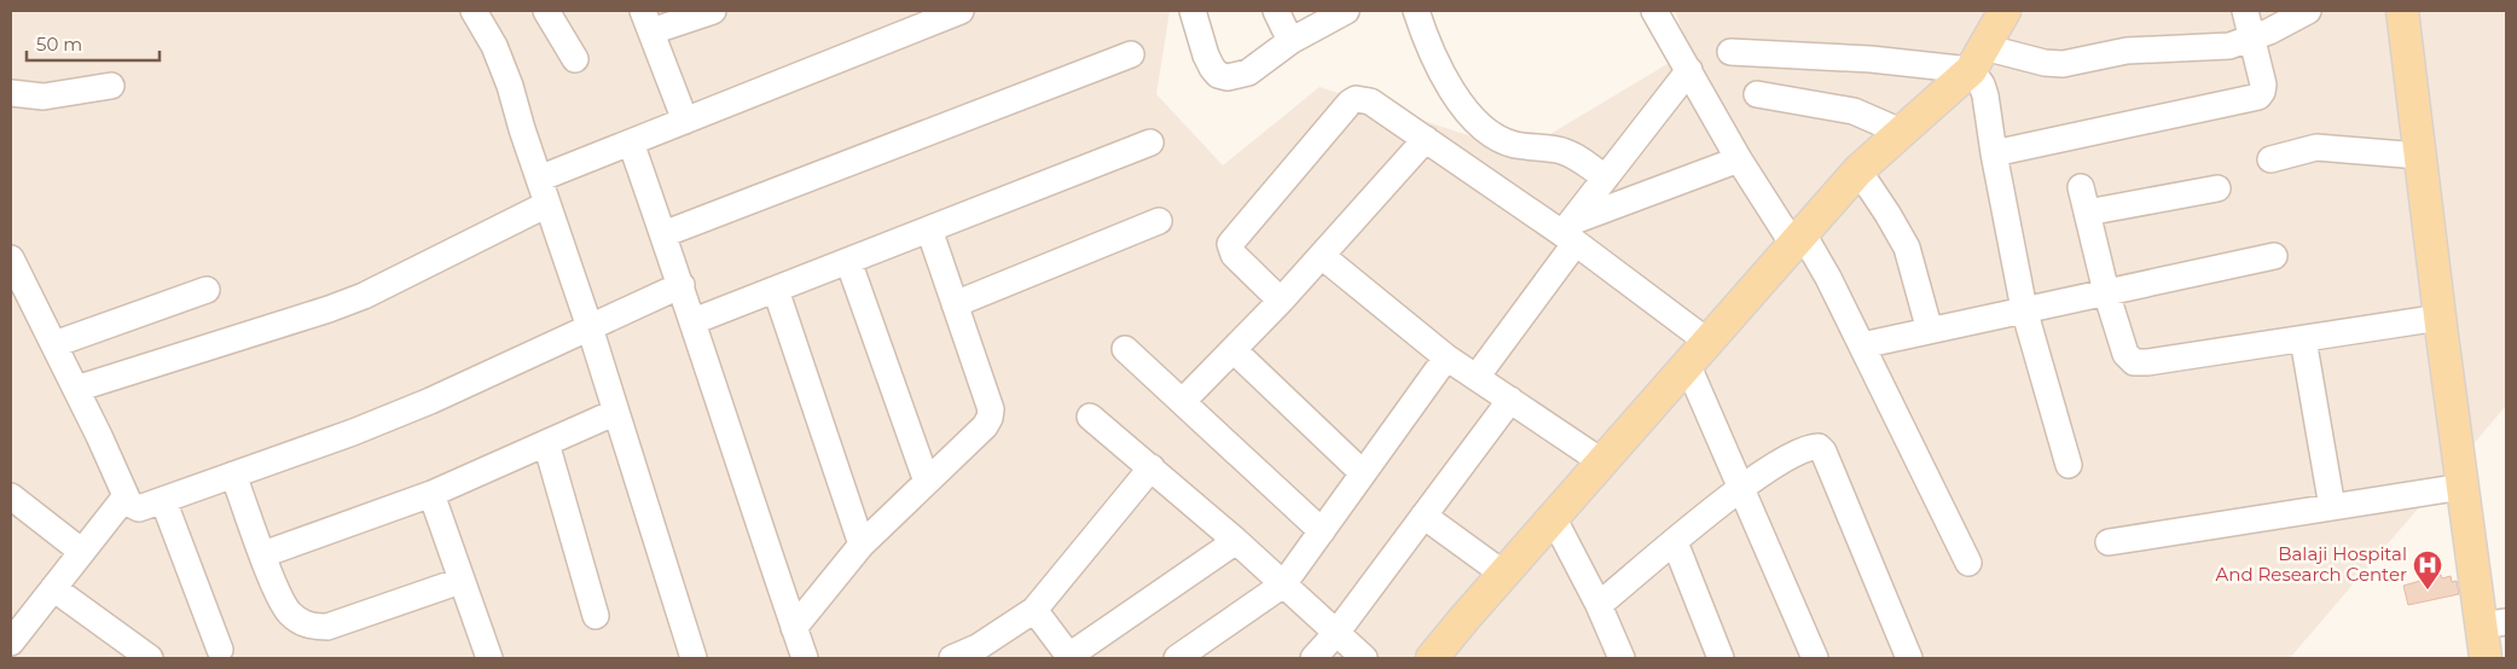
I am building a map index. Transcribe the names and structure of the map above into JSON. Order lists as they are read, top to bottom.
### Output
{
  "places": {
    "hospital": ["Balaji Hospital And Research Center"]
  },
  "scale_bar": "50 m"
}
